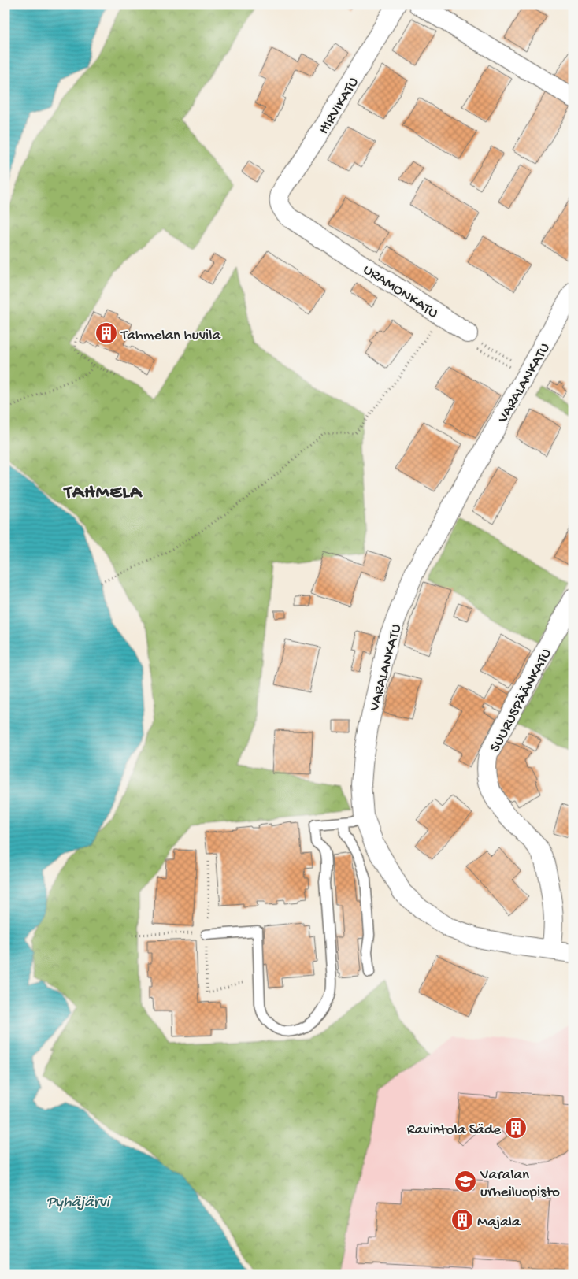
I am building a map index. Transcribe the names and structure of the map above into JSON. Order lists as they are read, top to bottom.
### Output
{
  "streets": {
    "street": [
      "HIRVIKATU",
      "URAMONKATU",
      "VARALANKATU",
      "SUURUSPÄÄNKATU"
    ]
  },
  "crossings": [
    ["HIRVIKATU", "URAMONKATU"],
    ["VARALANKATU", "SUURUSPÄÄNKATU"]
  ],
  "districts": ["TAHMELA"],
  "water": ["Pyhäjärvi"],
  "places": {
    "building": ["Tahmelan huvila", "Ravintola Säde", "Majala"],
    "school or university": ["Varalan urheiluopisto"]
  }
}
